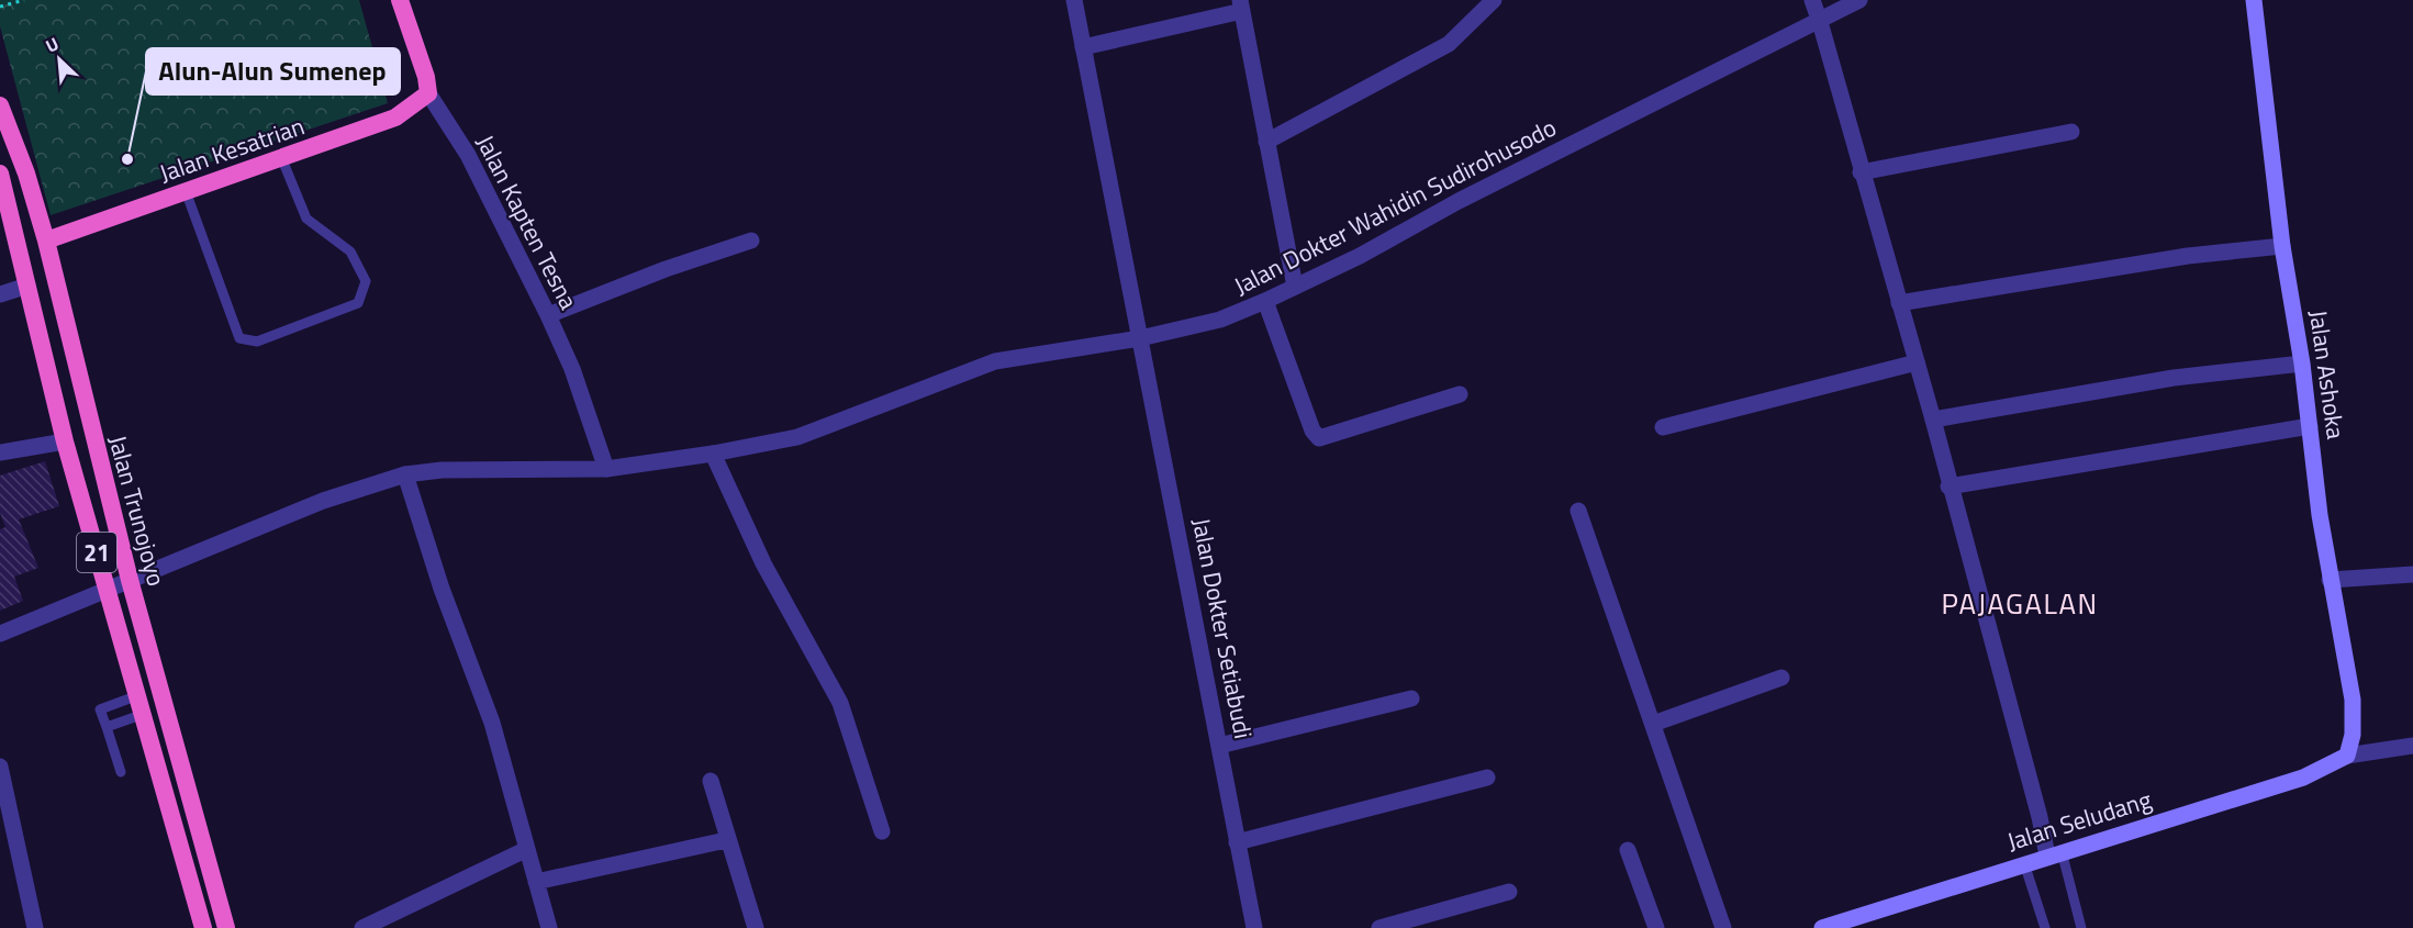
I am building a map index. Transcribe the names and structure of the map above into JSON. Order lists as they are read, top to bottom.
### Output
{
  "streets": {
    "highway": [
      "Jalan Kesatrian",
      "Jalan Kapten Tesna",
      "Jalan Trunojoyo",
      "21"
    ],
    "main road": ["Jalan Ashoka", "Jalan Seludang"],
    "street": ["Jalan Dokter Wahidin Sudirohusodo", "Jalan Dokter Setiabudi"]
  },
  "crossings": [
    ["Jalan Kesatrian", "Jalan Kapten Tesna"],
    ["Jalan Kesatrian", "Jalan Trunojoyo"],
    ["Jalan Dokter Wahidin Sudirohusodo", "Jalan Kapten Tesna"],
    ["Jalan Dokter Wahidin Sudirohusodo", "Jalan Trunojoyo"],
    ["Jalan Dokter Wahidin Sudirohusodo", "Jalan Dokter Setiabudi"],
    ["Jalan Ashoka", "Jalan Seludang"]
  ],
  "districts": ["PAJAGALAN"],
  "places": ["Alun-Alun Sumenep"],
  "north": "top left"
}
